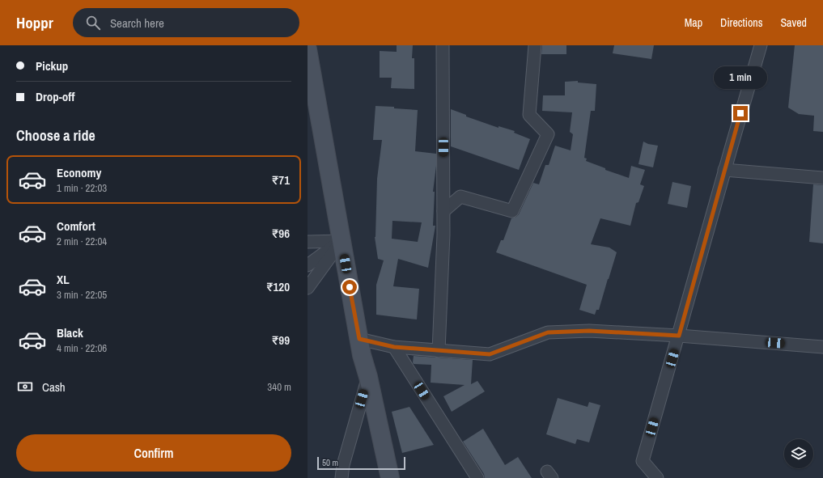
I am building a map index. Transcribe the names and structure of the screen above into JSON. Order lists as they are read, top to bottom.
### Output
{
  "scale_bar": "50 m",
  "page": {
    "header": "Hoppr",
    "search": "Search here",
    "nav": ["Map", "Directions", "Saved"],
    "banner": ["Pickup", "Drop-off"],
    "bubble": "1 min",
    "heading": "Choose a ride",
    "list": [
      {
        "name": "Economy",
        "note": "1 min · 22:03",
        "value": "₹71"
      },
      {
        "name": "Comfort",
        "note": "2 min · 22:04",
        "value": "₹96"
      },
      {
        "name": "XL",
        "note": "3 min · 22:05",
        "value": "₹120"
      },
      {
        "name": "Black",
        "note": "4 min · 22:06",
        "value": "₹99"
      }
    ],
    "pay": ["Cash", "340 m"],
    "buttons": "Confirm",
    "scale": "50 m"
  }
}
